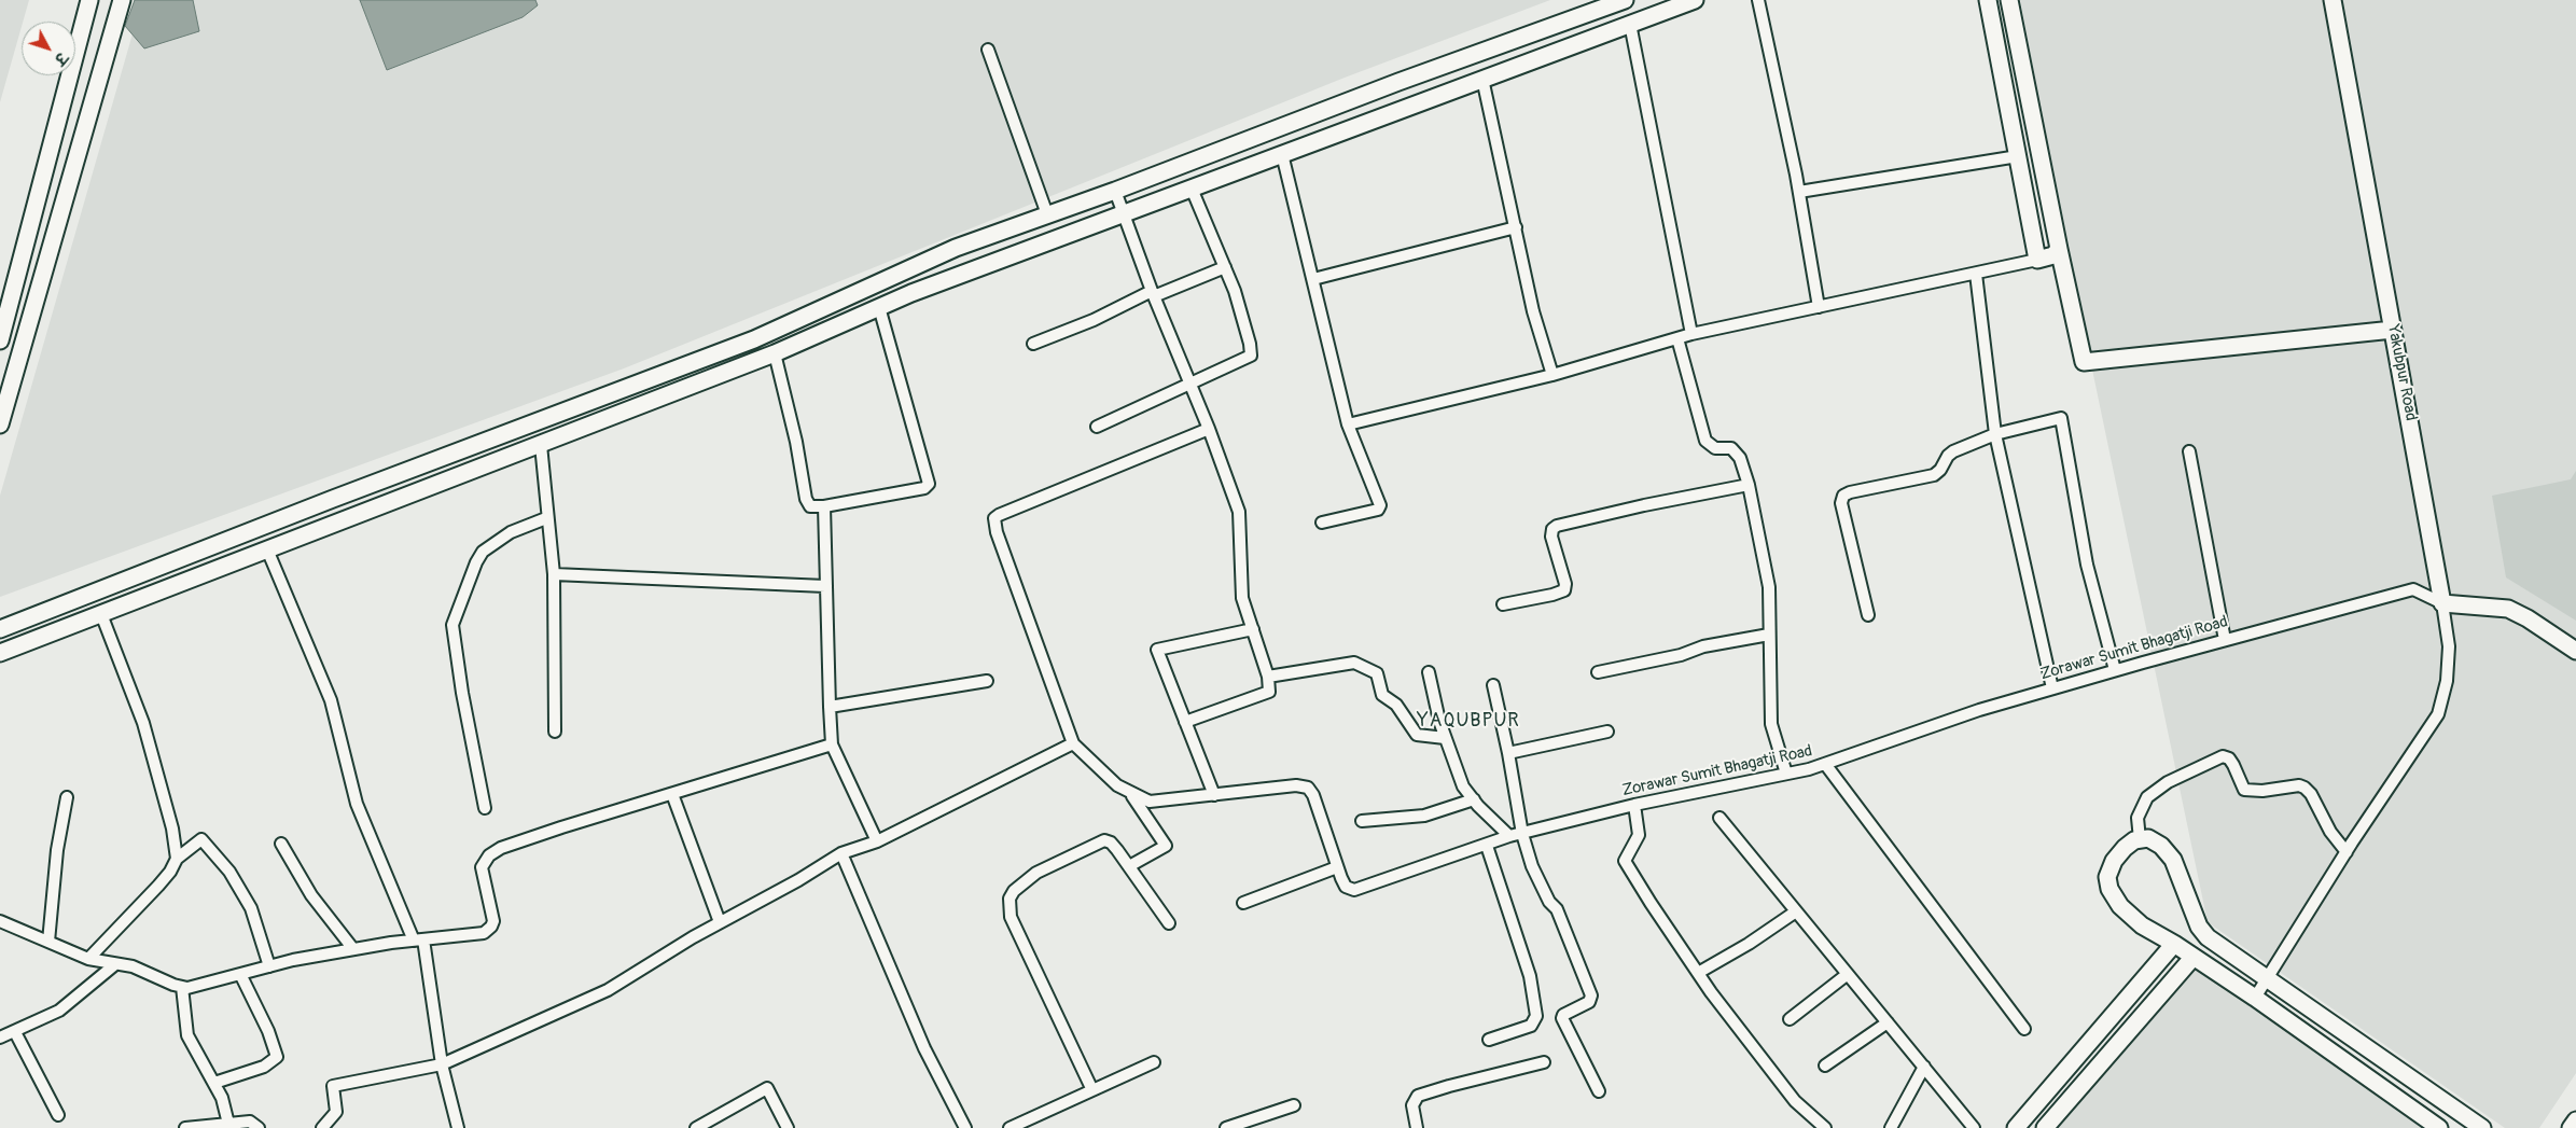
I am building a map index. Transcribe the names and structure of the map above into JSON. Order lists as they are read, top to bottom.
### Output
{
  "streets": {
    "street": ["Yakubpur Road", "Zorawar Sumit Bhagatji Road"]
  },
  "crossings": [
    ["Yakubpur Road", "Zorawar Sumit Bhagatji Road"]
  ],
  "districts": ["YAQUBPUR"],
  "north": "bottom right"
}
